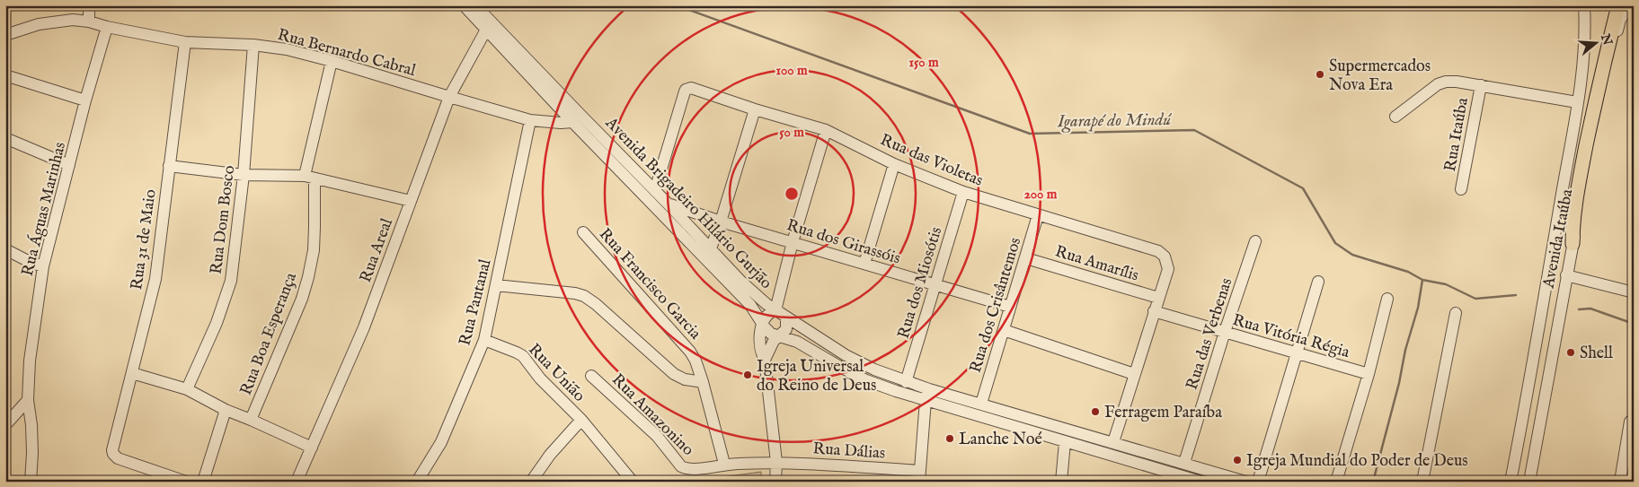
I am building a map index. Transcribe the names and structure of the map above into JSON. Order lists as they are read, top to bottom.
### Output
{
  "streets": {
    "street": [
      "Rua Bernardo Cabral",
      "Rua Itaúba",
      "Rua das Violetas",
      "Avenida Brigadeiro Hilário Gurjão",
      "Rua Águas Marinhas",
      "Rua Dom Bosco",
      "Avenida Itaúba",
      "Rua 31 de Maio",
      "Rua dos Girassóis",
      "Rua Areal",
      "Rua Amarílis",
      "Rua dos Miosótis",
      "Rua Francisco Garcia",
      "Rua Pantanal",
      "Rua dos Crisântemos",
      "Rua Boa Esperança",
      "Rua das Verbenas",
      "Rua Vitória Régia",
      "Rua União",
      "Rua Amazonino",
      "Rua Dálias"
    ]
  },
  "crossings": [
    ["Rua Bernardo Cabral", "Avenida Brigadeiro Hilário Gurjão"],
    ["Rua Bernardo Cabral", "Rua Águas Marinhas"],
    ["Rua Bernardo Cabral", "Rua Dom Bosco"],
    ["Rua Bernardo Cabral", "Rua 31 de Maio"],
    ["Rua Bernardo Cabral", "Rua Areal"],
    ["Rua Bernardo Cabral", "Rua Pantanal"],
    ["Rua Bernardo Cabral", "Rua Boa Esperança"],
    ["Rua Itaúba", "Avenida Itaúba"],
    ["Rua das Violetas", "Avenida Brigadeiro Hilário Gurjão"],
    ["Rua das Violetas", "Rua Amarílis"],
    ["Rua das Violetas", "Rua dos Miosótis"],
    ["Rua das Violetas", "Rua dos Crisântemos"],
    ["Avenida Brigadeiro Hilário Gurjão", "Rua dos Girassóis"],
    ["Avenida Brigadeiro Hilário Gurjão", "Rua Areal"],
    ["Avenida Brigadeiro Hilário Gurjão", "Rua dos Miosótis"],
    ["Avenida Brigadeiro Hilário Gurjão", "Rua dos Crisântemos"],
    ["Avenida Brigadeiro Hilário Gurjão", "Rua das Verbenas"],
    ["Rua dos Girassóis", "Rua dos Miosótis"],
    ["Rua dos Girassóis", "Rua dos Crisântemos"],
    ["Rua Amarílis", "Rua dos Crisântemos"],
    ["Rua Francisco Garcia", "Rua Amazonino"],
    ["Rua Pantanal", "Rua União"],
    ["Rua das Verbenas", "Rua Vitória Régia"],
    ["Rua Amazonino", "Rua Dálias"]
  ],
  "water": ["Igarapé do Mindú"],
  "places": [
    "Supermercados Nova Era",
    "Shell",
    "Igreja Universal do Reino de Deus",
    "Ferragem Paraíba",
    "Lanche Noé",
    "Igreja Mundial do Poder de Deus"
  ],
  "north": "right",
  "rings": [
    "150 m",
    "100 m",
    "50 m",
    "200 m"
  ]
}
